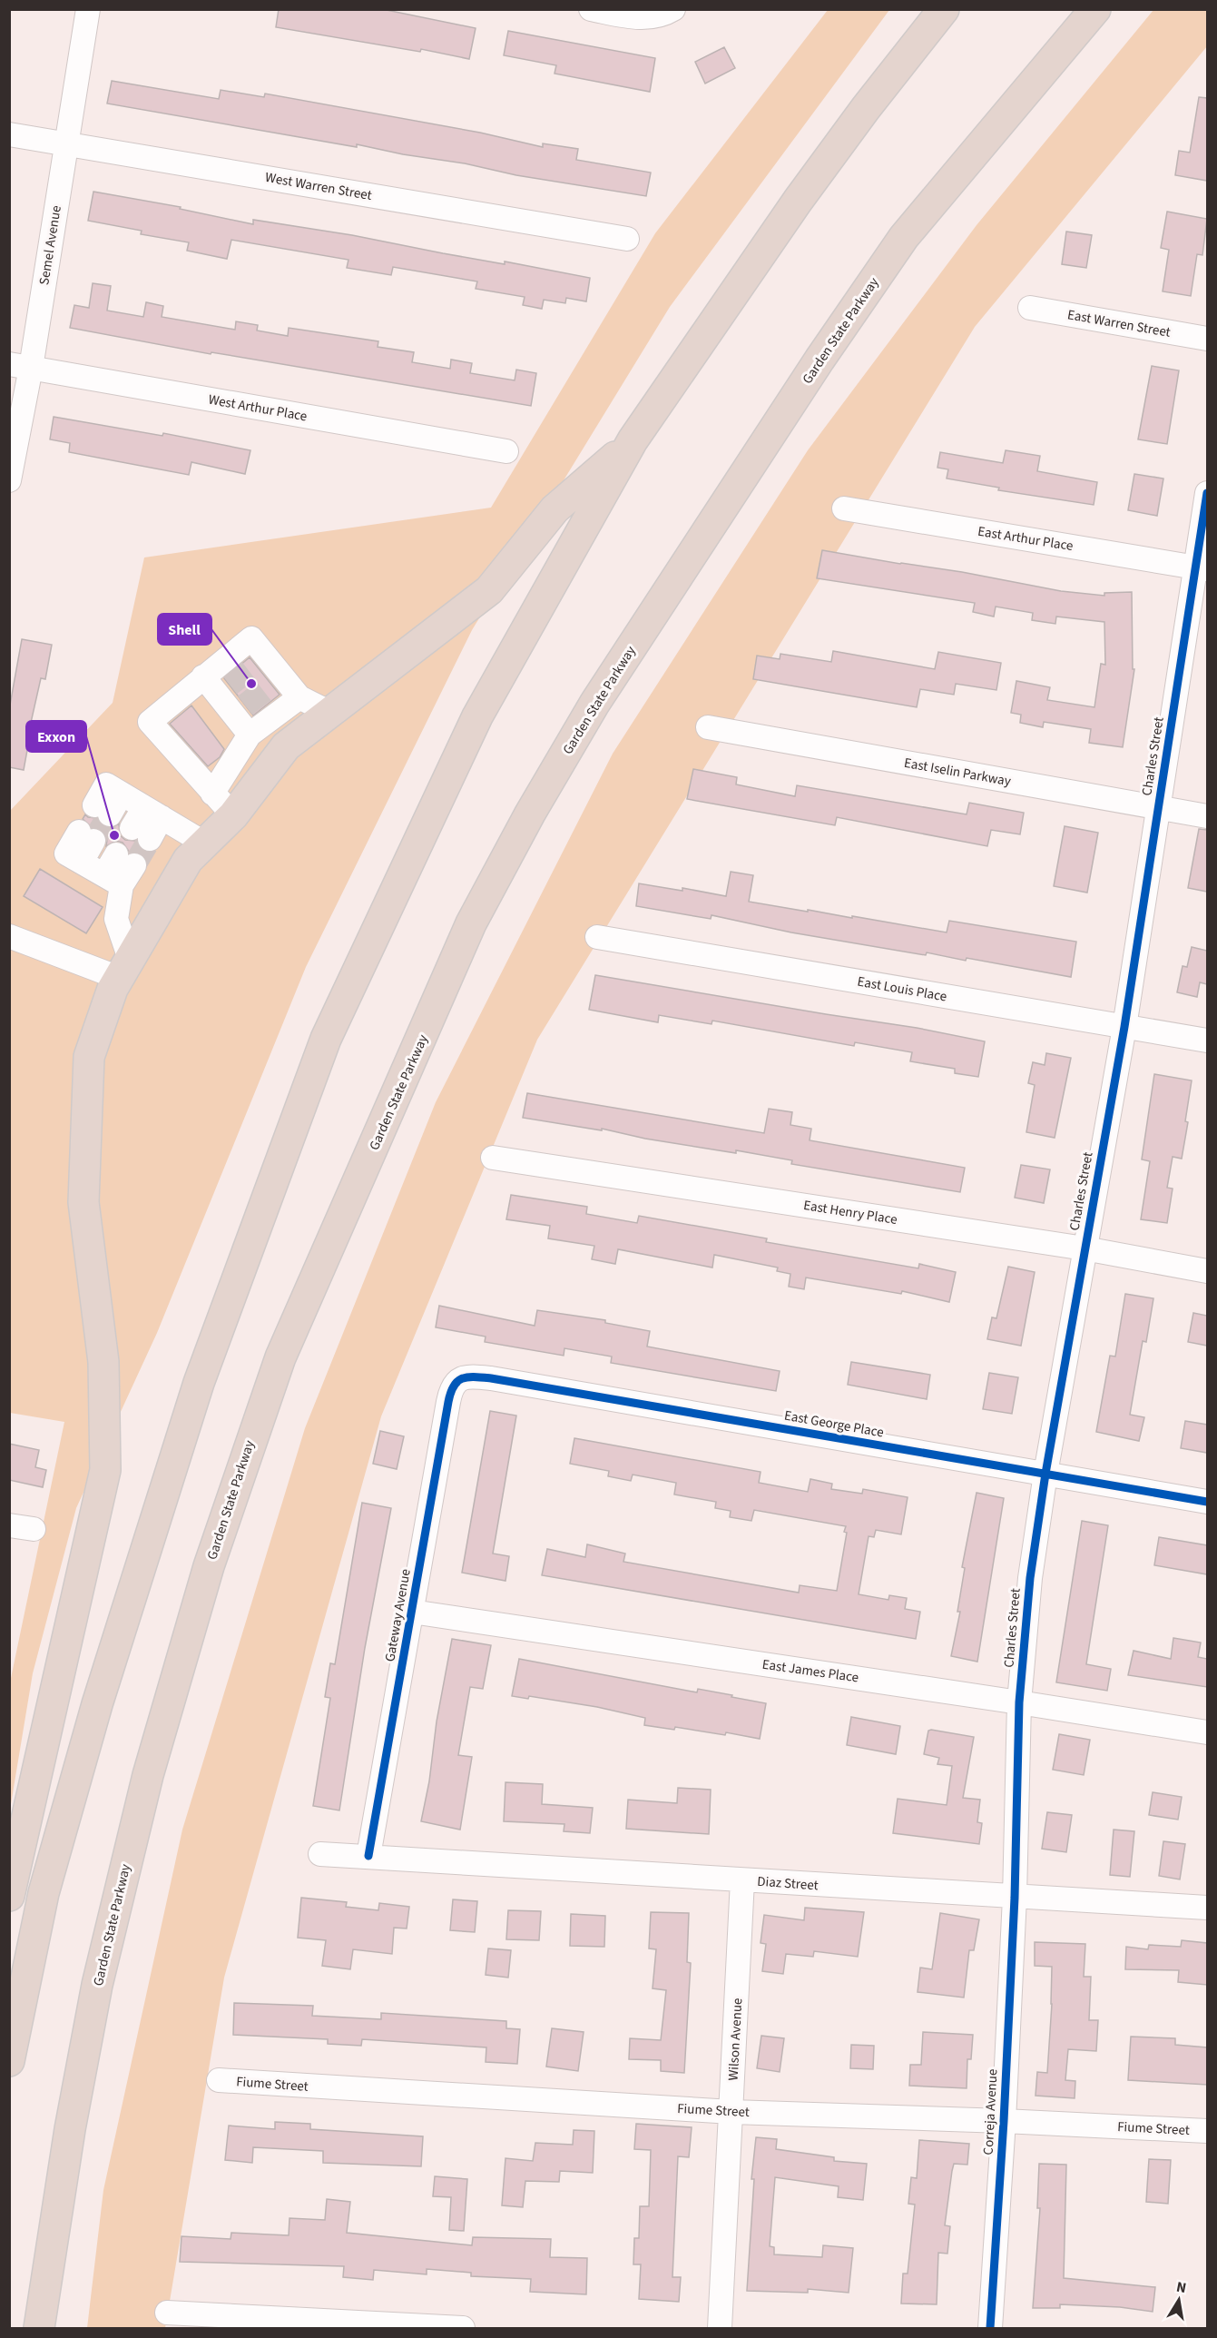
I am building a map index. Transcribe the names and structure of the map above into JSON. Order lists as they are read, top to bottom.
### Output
{
  "streets": {
    "highway": ["Garden State Parkway"],
    "street": [
      "West Warren Street",
      "Semel Avenue",
      "East Warren Street",
      "West Arthur Place",
      "East Arthur Place",
      "Charles Street",
      "East Iselin Parkway",
      "East Louis Place",
      "East Henry Place",
      "East George Place",
      "Gateway Avenue",
      "East James Place",
      "Diaz Street",
      "Wilson Avenue",
      "Fiume Street",
      "Correja Avenue"
    ]
  },
  "crossings": [
    ["West Warren Street", "Semel Avenue"],
    ["Semel Avenue", "West Arthur Place"],
    ["East Arthur Place", "Charles Street"],
    ["Charles Street", "East Iselin Parkway"],
    ["Charles Street", "East Louis Place"],
    ["Charles Street", "East Henry Place"],
    ["Charles Street", "East George Place"],
    ["Charles Street", "East James Place"],
    ["Charles Street", "Diaz Street"],
    ["Charles Street", "Correja Avenue"],
    ["East George Place", "Gateway Avenue"],
    ["Gateway Avenue", "East James Place"],
    ["Gateway Avenue", "Diaz Street"],
    ["Diaz Street", "Wilson Avenue"],
    ["Diaz Street", "Correja Avenue"],
    ["Wilson Avenue", "Fiume Street"],
    ["Fiume Street", "Correja Avenue"]
  ],
  "places": ["Shell", "Exxon"],
  "north": "top"
}
